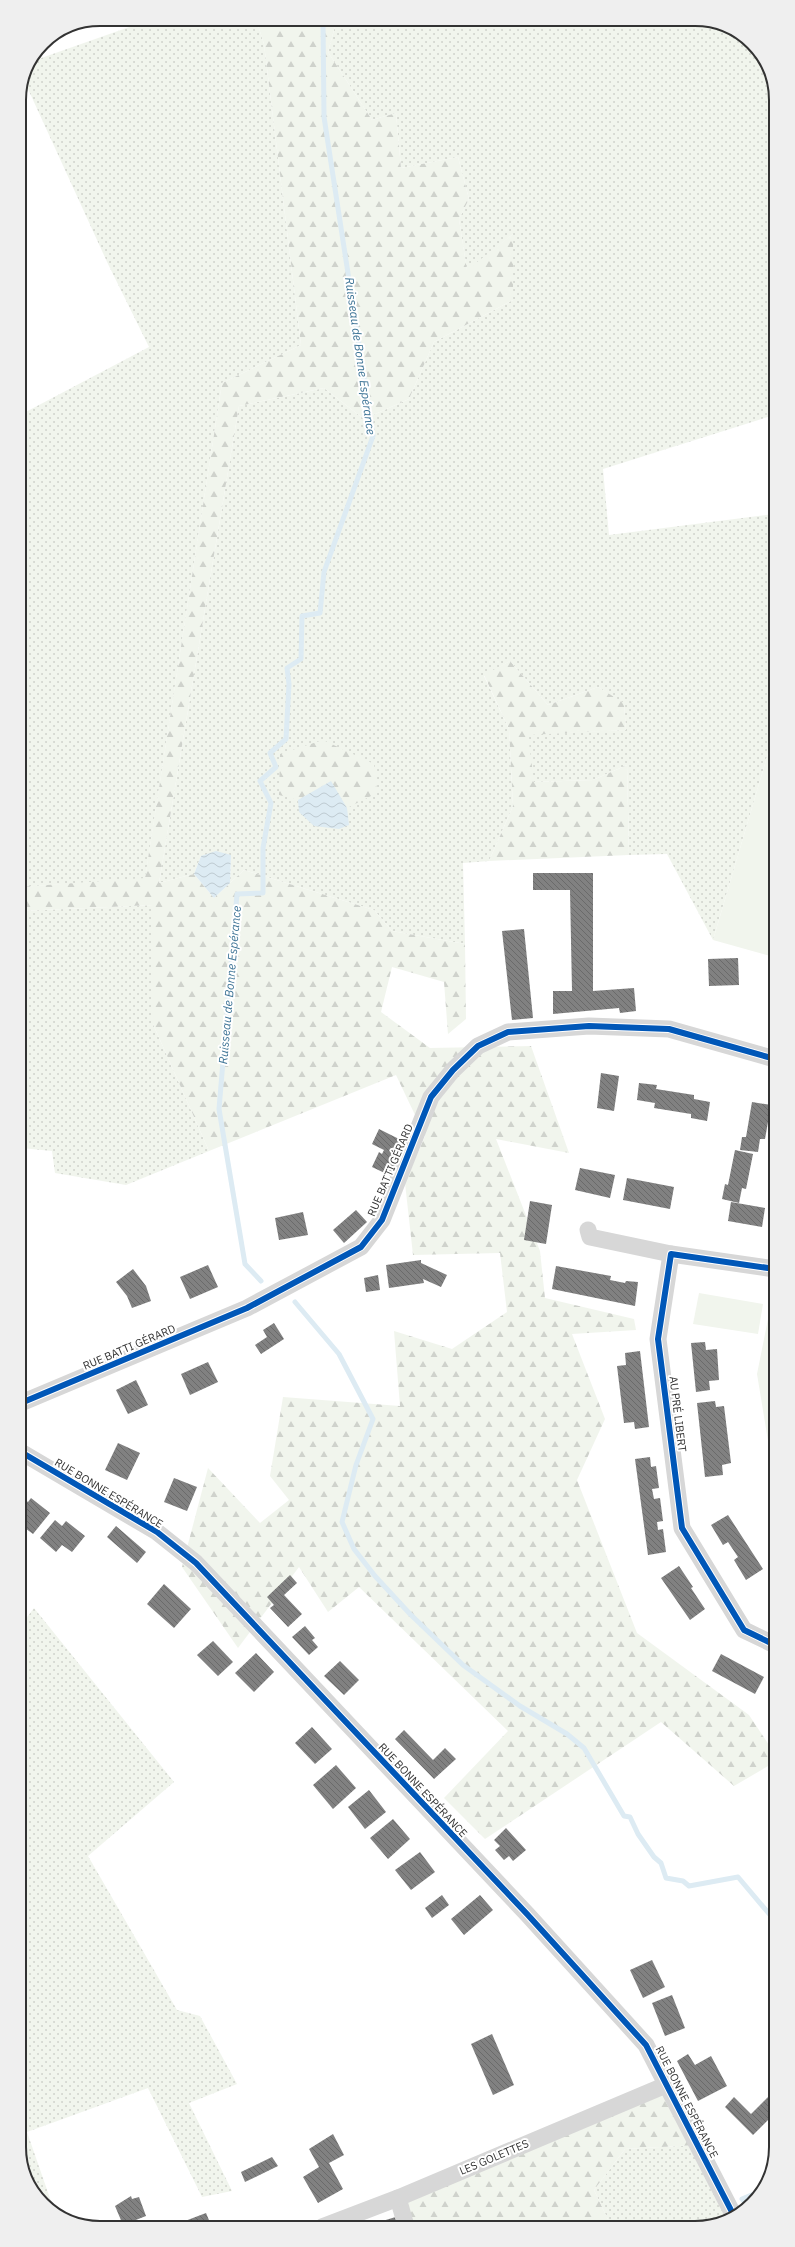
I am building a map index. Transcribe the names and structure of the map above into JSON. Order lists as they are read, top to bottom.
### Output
{
  "streets": {
    "street": [
      "RUE BATTI GÉRARD",
      "AU PRÉ LIBERT",
      "RUE BONNE ESPÉRANCE",
      "LES GOLETTES"
    ]
  },
  "crossings": [
    ["RUE BONNE ESPÉRANCE", "LES GOLETTES"]
  ],
  "water": ["Ruisseau de Bonne Espérance"]
}
